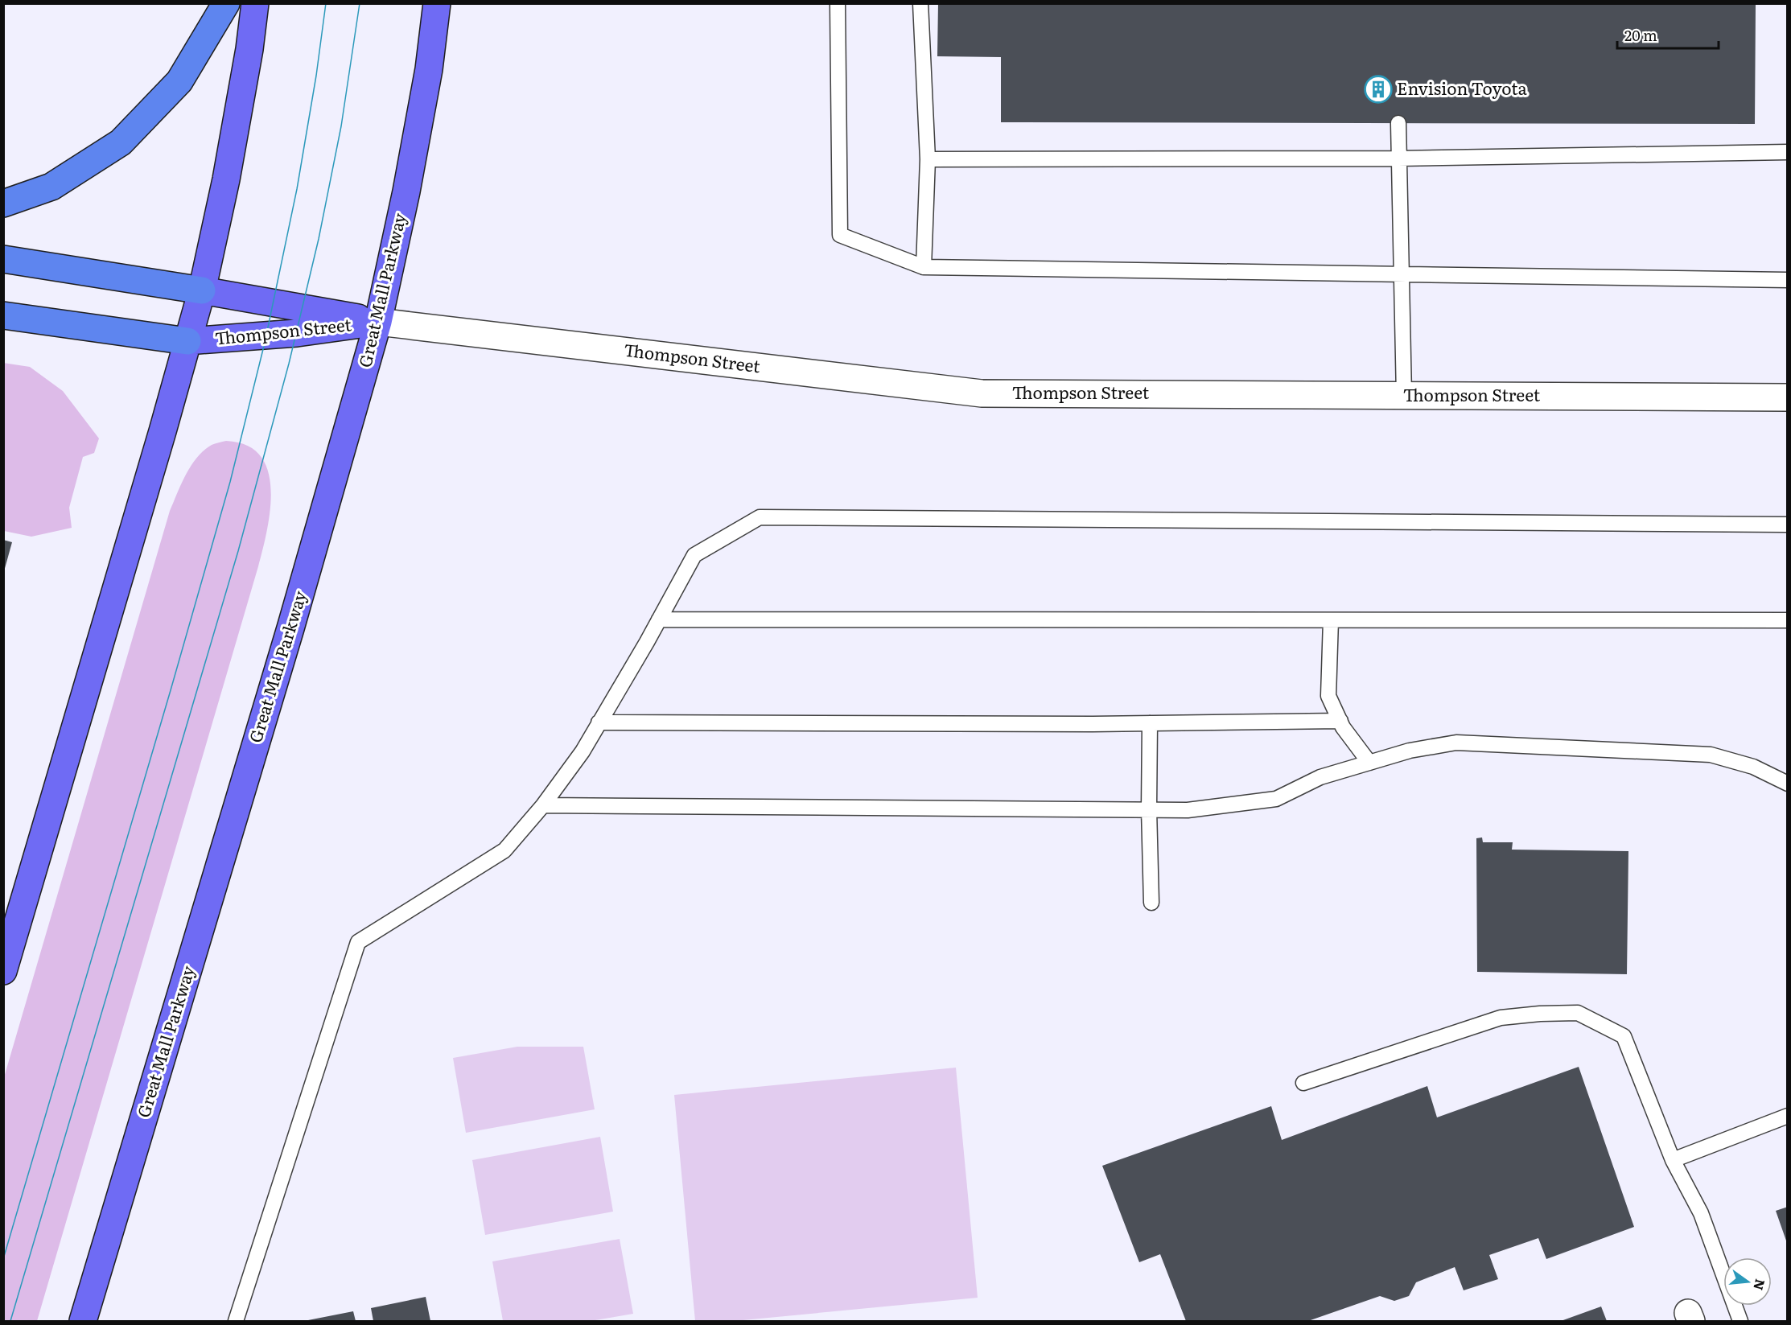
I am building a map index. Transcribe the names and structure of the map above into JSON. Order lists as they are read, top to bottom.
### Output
{
  "streets": {
    "main road": ["Great Mall Parkway", "Thompson Street"]
  },
  "crossings": [
    ["Great Mall Parkway", "Thompson Street"]
  ],
  "places": {
    "building": ["Envision Toyota"]
  },
  "scale_bar": "20 m",
  "north": "right"
}
